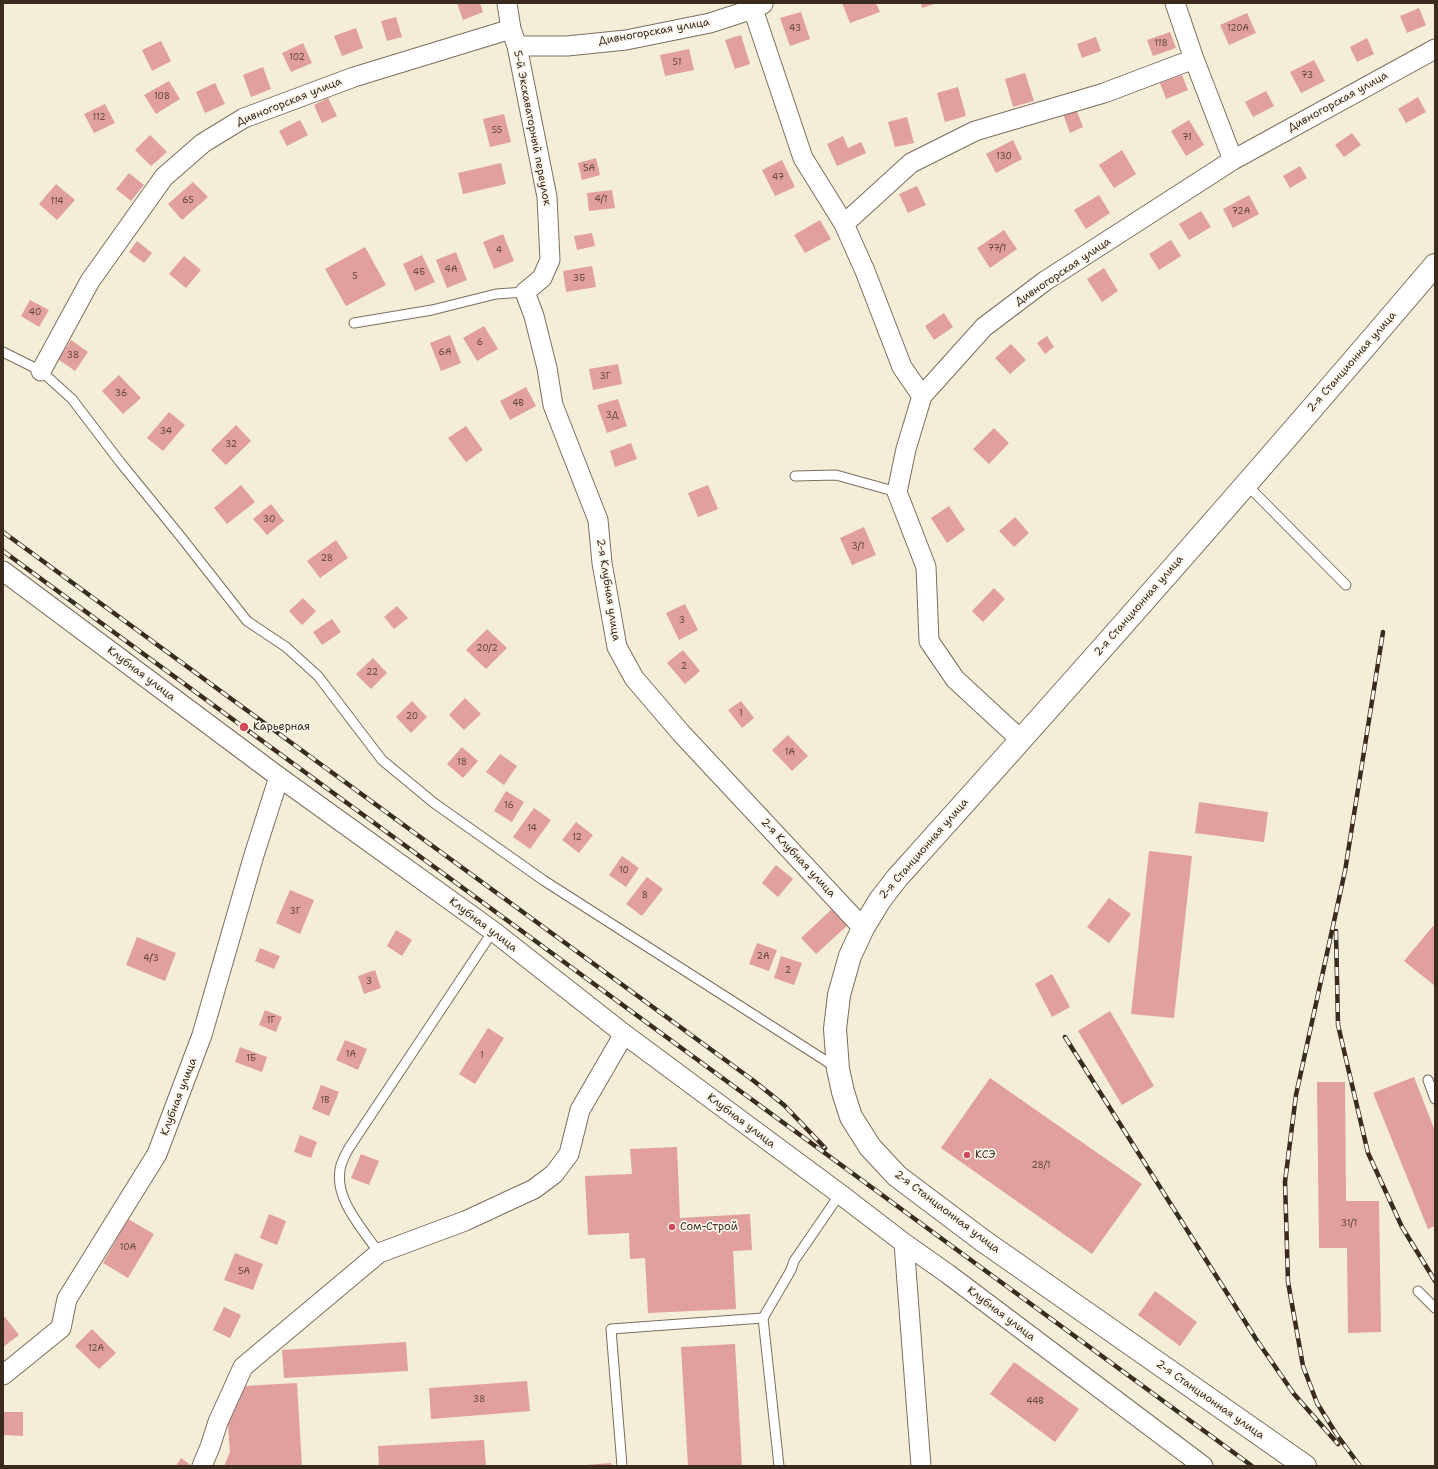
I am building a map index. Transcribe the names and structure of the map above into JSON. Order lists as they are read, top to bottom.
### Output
{
  "streets": {
    "main road": ["2-я Станционная улица"],
    "street": [
      "Дивногорская улица",
      "5-й Экскаваторный переулок",
      "2-я Клубная улица",
      "Клубная улица"
    ]
  },
  "crossings": [
    ["Дивногорская улица", "5-й Экскаваторный переулок"],
    ["5-й Экскаваторный переулок", "2-я Клубная улица"],
    ["2-я Станционная улица", "2-я Клубная улица"]
  ],
  "places": ["Карьерная", "КСЭ", "Сом-Строй"],
  "house_numbers": [
    "43",
    "120А",
    "118",
    "102",
    "51",
    "73",
    "108",
    "112",
    "55",
    "71",
    "130",
    "5А",
    "47",
    "4/1",
    "65",
    "114",
    "72А",
    "77/1",
    "4",
    "4А",
    "4Б",
    "5",
    "3Б",
    "40",
    "6",
    "6А",
    "38",
    "3Г",
    "36",
    "4В",
    "3Д",
    "34",
    "32",
    "30",
    "3/1",
    "28",
    "3",
    "20/2",
    "2",
    "22",
    "1",
    "20",
    "1А",
    "18",
    "16",
    "14",
    "12",
    "10",
    "8",
    "3Г",
    "2А",
    "4/3",
    "2",
    "3",
    "1Г",
    "1А",
    "1",
    "1Б",
    "1В",
    "28/1",
    "31/1",
    "10А",
    "5А",
    "12А",
    "38",
    "44В"
  ]
}
